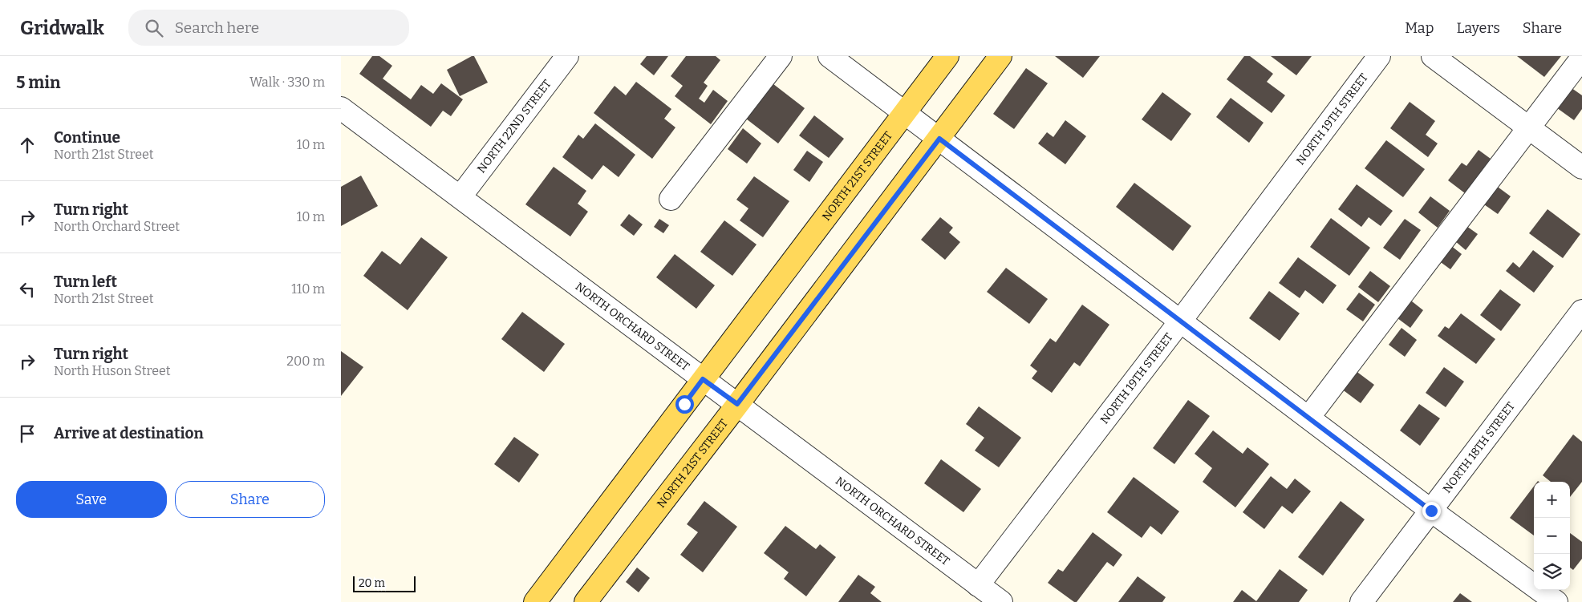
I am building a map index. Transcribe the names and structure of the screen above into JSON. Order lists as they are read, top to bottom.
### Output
{
  "streets": {
    "main road": ["NORTH 21ST STREET"],
    "street": [
      "NORTH 19TH STREET",
      "NORTH 22ND STREET",
      "NORTH ORCHARD STREET",
      "NORTH 18TH STREET"
    ]
  },
  "crossings": [
    ["NORTH 19TH STREET", "NORTH ORCHARD STREET"],
    ["NORTH 22ND STREET", "NORTH ORCHARD STREET"],
    ["NORTH 21ST STREET", "NORTH ORCHARD STREET"]
  ],
  "scale_bar": "20 m",
  "page": {
    "header": "Gridwalk",
    "search": "Search here",
    "nav": ["Map", "Layers", "Share"],
    "heading": ["5 min", "Walk · 330 m"],
    "list": [
      ["Continue", "North 21st Street", "10 m"],
      ["Turn right", "North Orchard Street", "10 m"],
      ["Turn left", "North 21st Street", "110 m"],
      ["Turn right", "North Huson Street", "200 m"],
      "Arrive at destination"
    ],
    "buttons": ["Save", "Share"],
    "map_buttons": ["+", "−"],
    "scale": "20 m"
  }
}
